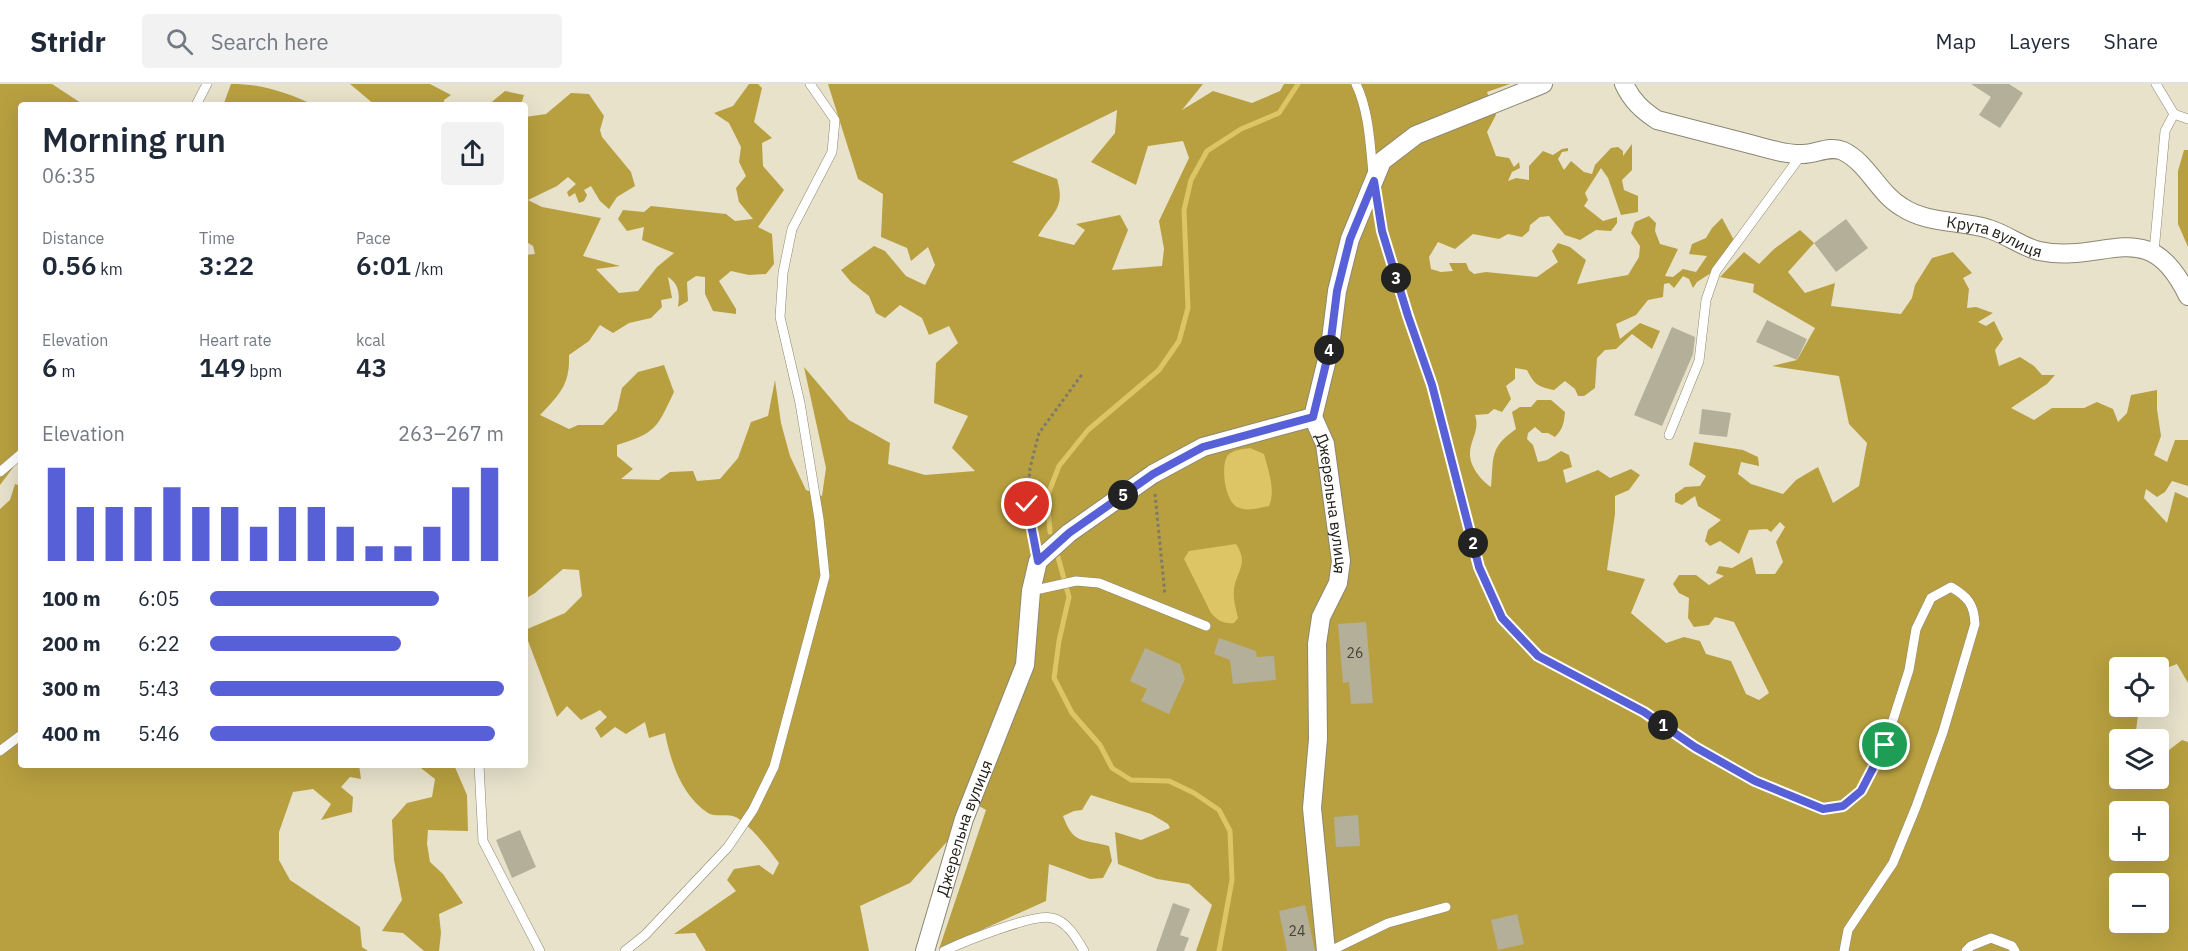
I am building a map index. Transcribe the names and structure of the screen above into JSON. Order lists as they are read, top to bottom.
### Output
{
  "streets": {
    "street": ["Крута вулиця", "Джерельна вулиця"]
  },
  "house_numbers": ["26", "24"],
  "page": {
    "header": "Stridr",
    "search": "Search here",
    "nav": ["Map", "Layers", "Share"],
    "heading": ["Morning run", "06:35"],
    "stats": [
      ["Distance", "0.56 km"],
      ["Time", "3:22"],
      ["Pace", "6:01 /km"],
      ["Elevation", "6 m"],
      ["Heart rate", "149 bpm"],
      ["kcal", "43"]
    ],
    "pins": [
      "3",
      "4",
      "5",
      "2",
      "1"
    ],
    "chart": ["Elevation", "263–267 m"],
    "list": [
      {
        "name": "100 m",
        "note": "6:05"
      },
      {
        "name": "200 m",
        "note": "6:22"
      },
      {
        "name": "300 m",
        "note": "5:43"
      },
      {
        "name": "400 m",
        "note": "5:46"
      }
    ],
    "map_buttons": ["+", "−"]
  }
}
